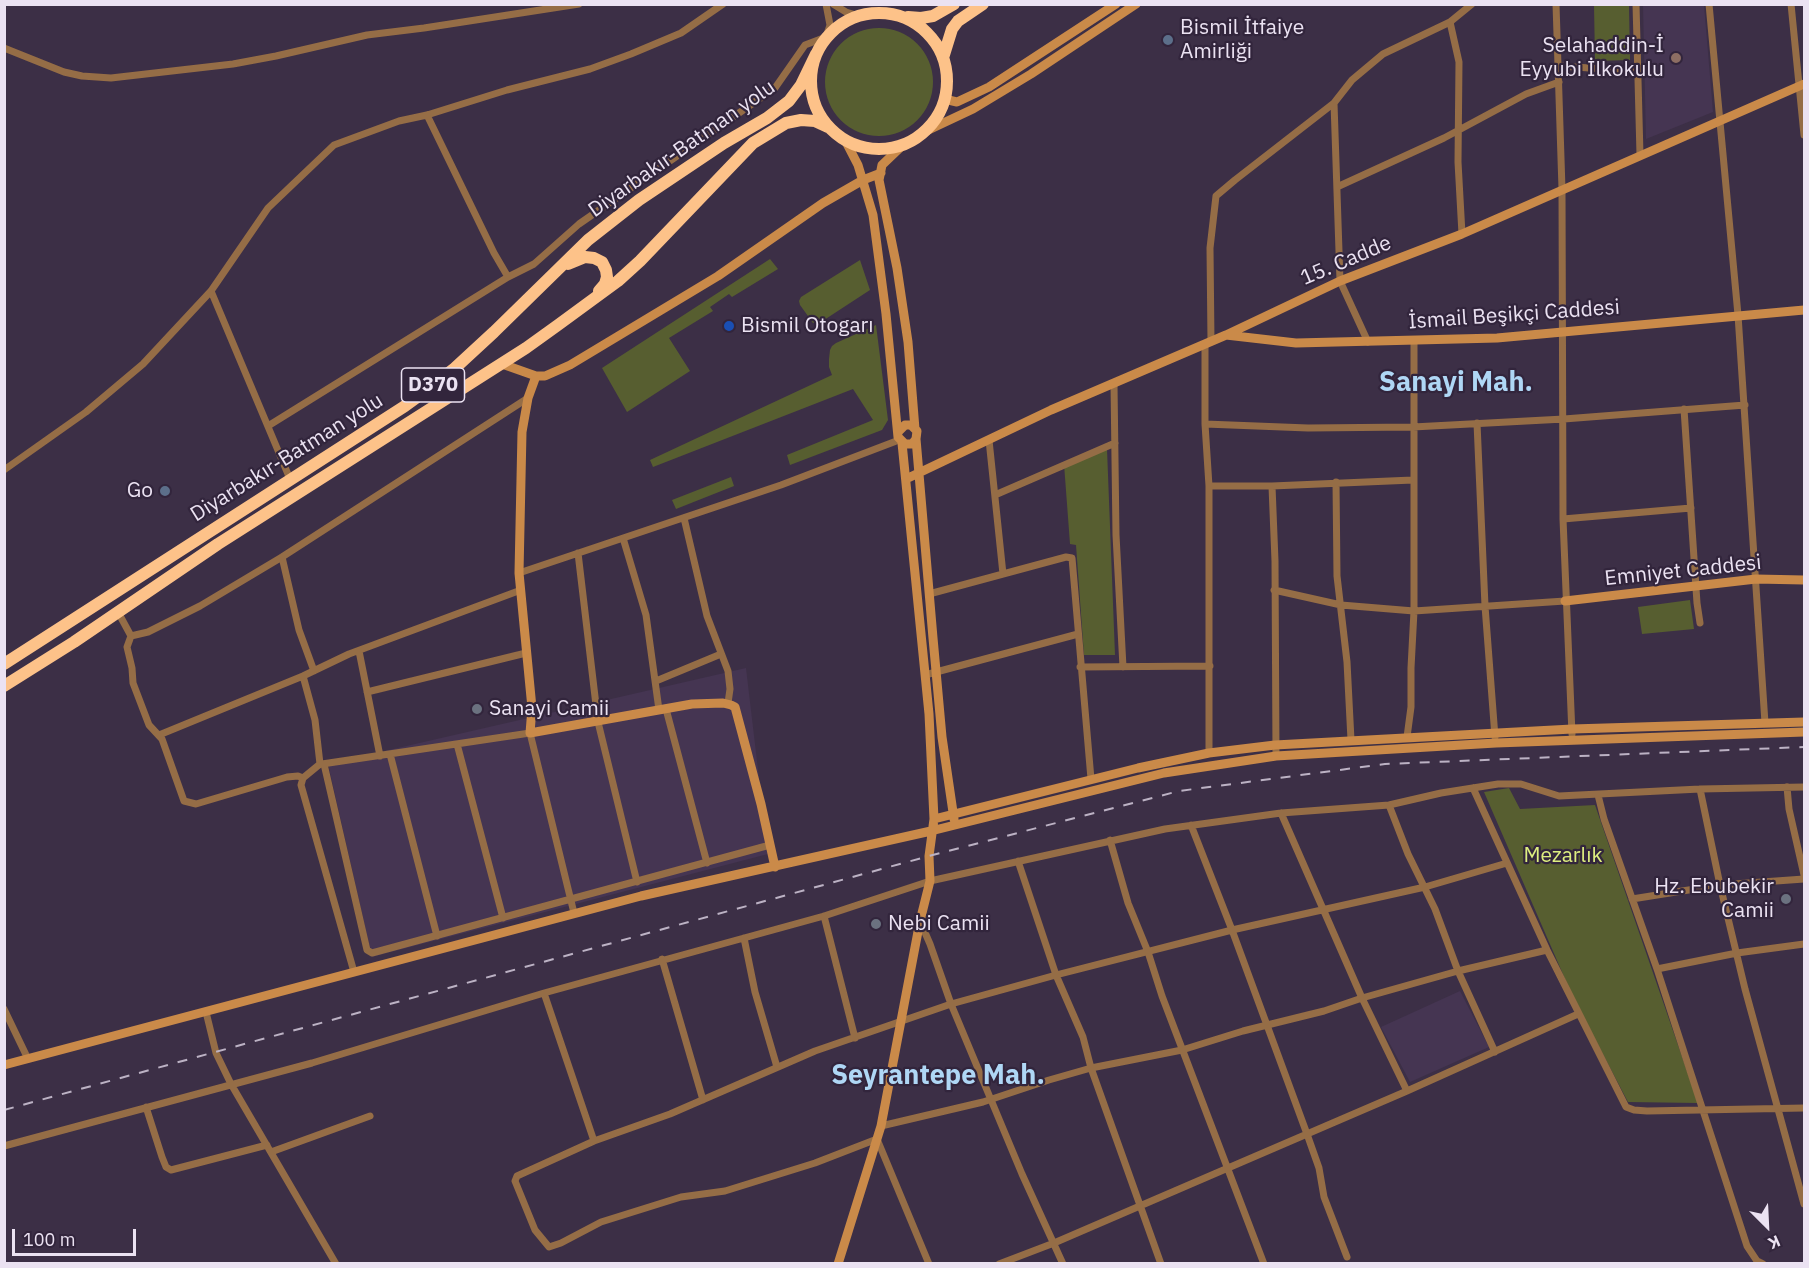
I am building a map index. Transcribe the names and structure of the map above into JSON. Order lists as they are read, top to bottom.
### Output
{
  "streets": {
    "highway": ["Diyarbakır-Batman yolu", "D370"],
    "street": ["15. Cadde", "İsmail Beşikçi Caddesi", "Emniyet Caddesi"]
  },
  "crossings": [
    ["15. Cadde", "İsmail Beşikçi Caddesi"]
  ],
  "districts": ["Sanayi Mah.", "Seyrantepe Mah."],
  "parks": ["Mezarlık"],
  "places": [
    "Bismil İtfaiye Amirliği",
    "Selahaddin-İ Eyyubi İlkokulu",
    "Bismil Otogarı",
    "Go",
    "Sanayi Camii",
    "Hz. Ebubekir Camii",
    "Nebi Camii"
  ],
  "scale_bar": "100 m",
  "north": "bottom right"
}
